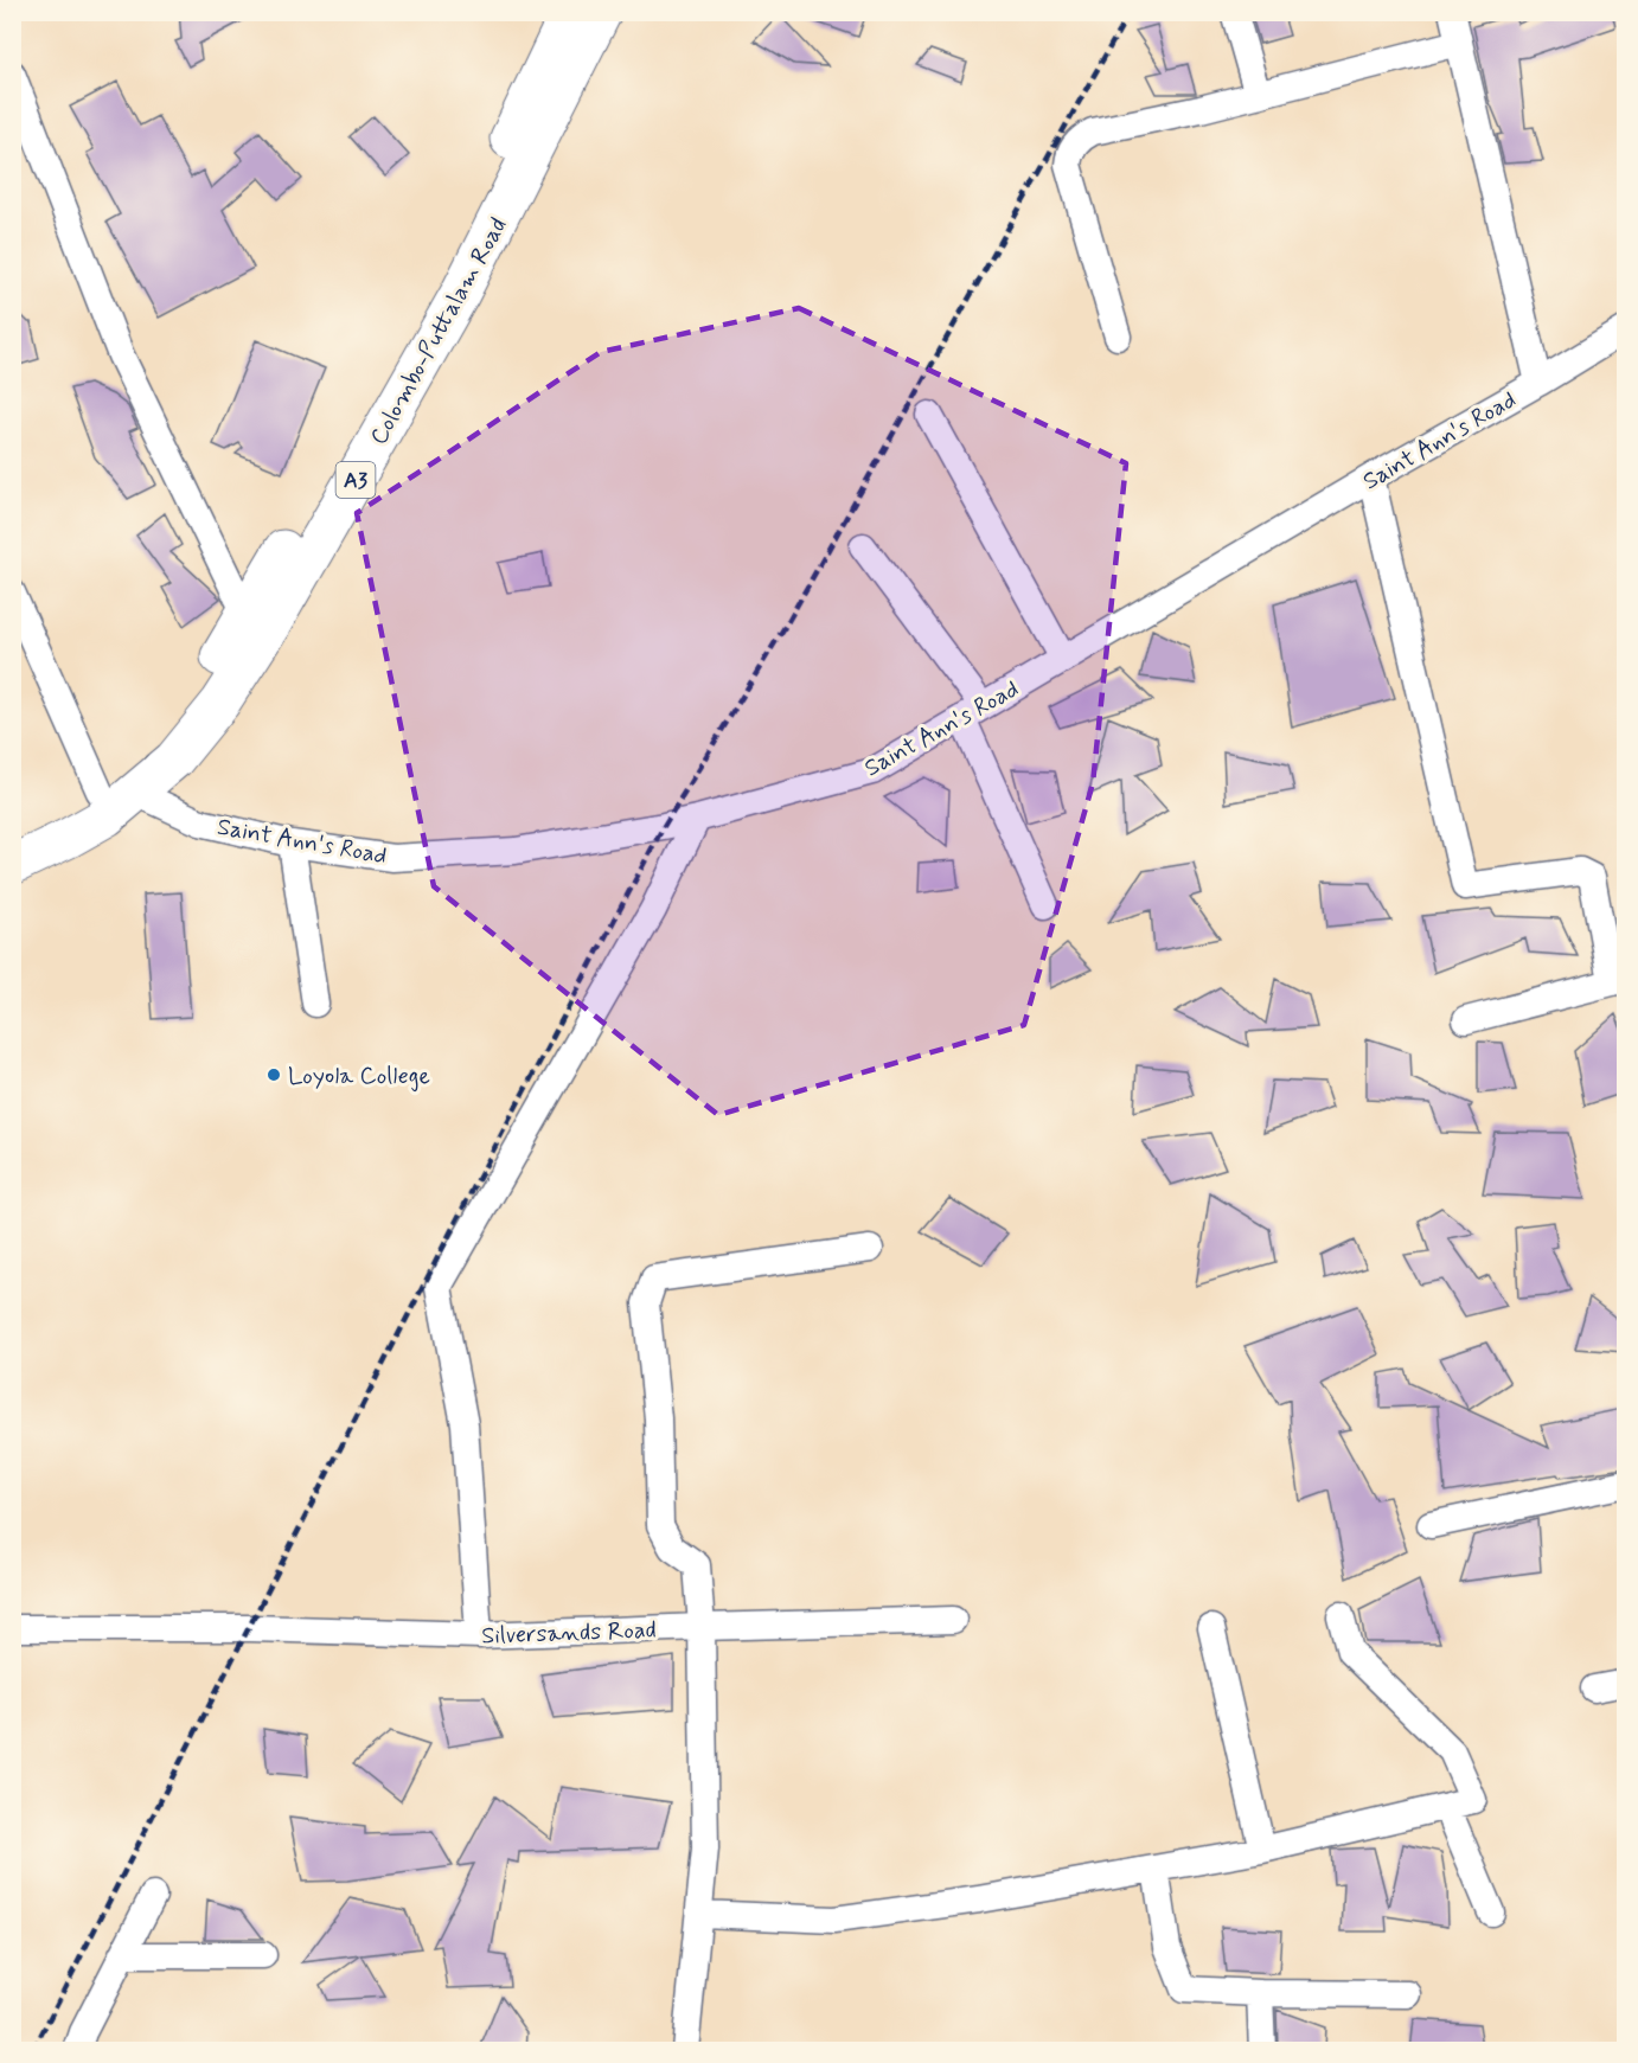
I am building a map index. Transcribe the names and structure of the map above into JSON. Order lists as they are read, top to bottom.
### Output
{
  "streets": {
    "highway": ["Colombo-Puttalam Road", "A3"],
    "street": ["Saint Ann's Road", "Silversands Road"]
  },
  "crossings": [
    ["Colombo-Puttalam Road", "Saint Ann's Road"]
  ],
  "places": ["Loyola College"]
}
